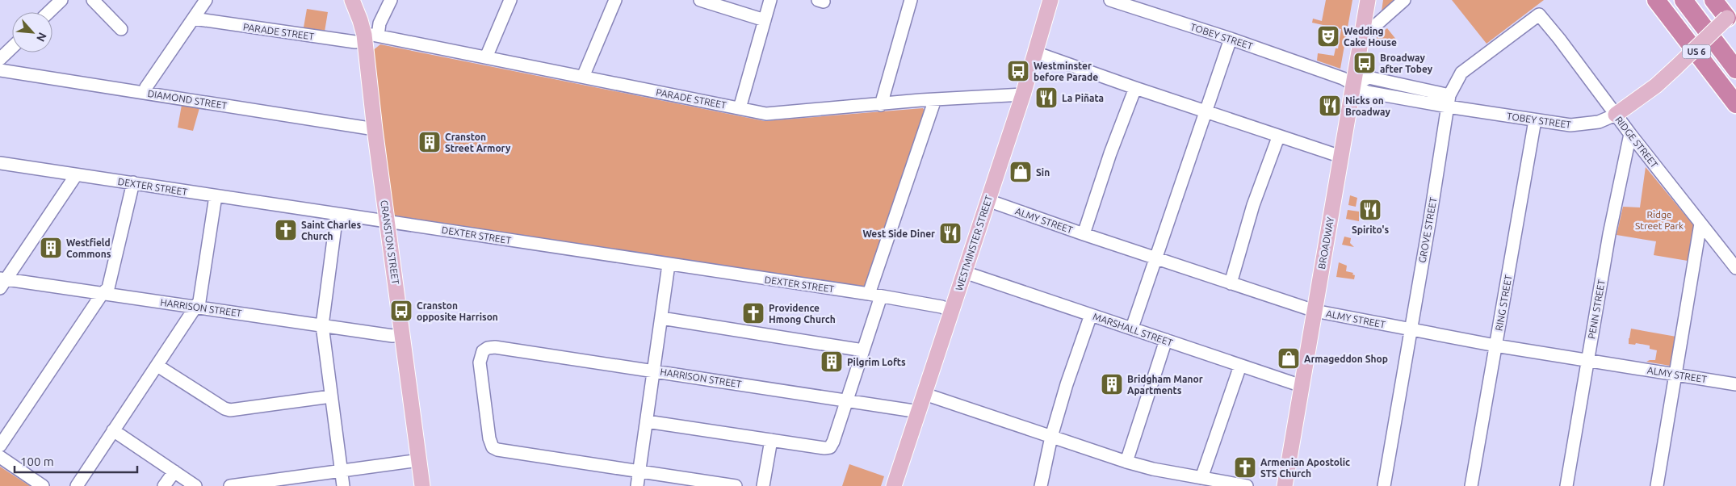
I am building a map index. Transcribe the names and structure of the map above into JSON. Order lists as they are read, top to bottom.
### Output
{
  "streets": {
    "highway": ["US 6"],
    "main road": [
      "TOBEY STREET",
      "CRANSTON STREET",
      "WESTMINSTER STREET",
      "BROADWAY"
    ],
    "street": [
      "PARADE STREET",
      "DIAMOND STREET",
      "RIDGE STREET",
      "DEXTER STREET",
      "ALMY STREET",
      "GROVE STREET",
      "RING STREET",
      "HARRISON STREET",
      "PENN STREET",
      "MARSHALL STREET"
    ]
  },
  "crossings": [
    ["PARADE STREET", "CRANSTON STREET"],
    ["PARADE STREET", "WESTMINSTER STREET"],
    ["TOBEY STREET", "RIDGE STREET"],
    ["TOBEY STREET", "GROVE STREET"],
    ["TOBEY STREET", "BROADWAY"],
    ["TOBEY STREET", "RING STREET"],
    ["DIAMOND STREET", "CRANSTON STREET"],
    ["RIDGE STREET", "GROVE STREET"],
    ["RIDGE STREET", "PENN STREET"],
    ["DEXTER STREET", "CRANSTON STREET"],
    ["DEXTER STREET", "WESTMINSTER STREET"],
    ["ALMY STREET", "GROVE STREET"],
    ["ALMY STREET", "WESTMINSTER STREET"],
    ["ALMY STREET", "BROADWAY"],
    ["ALMY STREET", "RING STREET"],
    ["ALMY STREET", "PENN STREET"],
    ["CRANSTON STREET", "HARRISON STREET"],
    ["WESTMINSTER STREET", "HARRISON STREET"],
    ["WESTMINSTER STREET", "MARSHALL STREET"],
    ["BROADWAY", "MARSHALL STREET"]
  ],
  "parks": ["Ridge Street Park"],
  "places": {
    "theatre": ["Wedding Cake House"],
    "bus stop": ["Broadway after Tobey", "Westminster before Parade", "Cranston opposite Harrison"],
    "restaurant": [
      "La Piñata",
      "Nicks on Broadway",
      "Spirito's",
      "West Side Diner"
    ],
    "building": [
      "Cranston Street Armory",
      "Westfield Commons",
      "Pilgrim Lofts",
      "Bridgham Manor Apartments"
    ],
    "shop": ["Sin", "Armageddon Shop"],
    "church": ["Saint Charles Church", "Providence Hmong Church", "Armenian Apostolic STS Church"]
  },
  "scale_bar": "100 m",
  "north": "bottom right"
}
